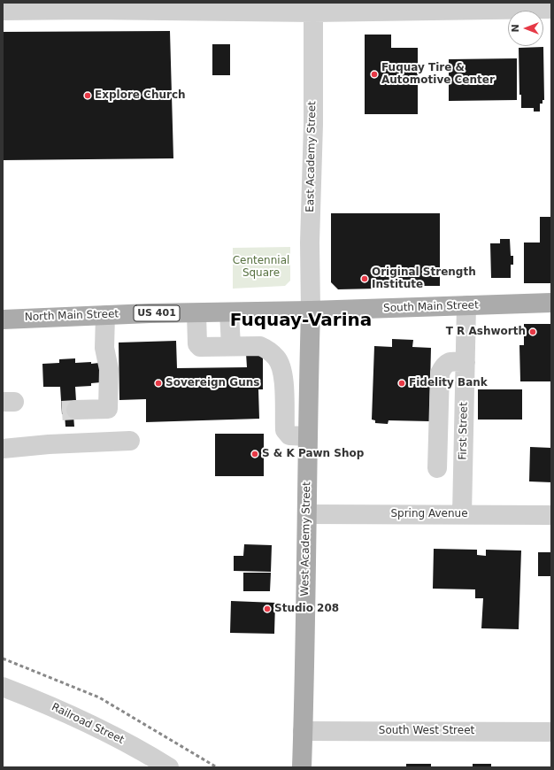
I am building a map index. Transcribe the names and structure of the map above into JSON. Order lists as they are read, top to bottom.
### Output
{
  "streets": {
    "main road": [
      "South Main Street",
      "US 401",
      "North Main Street",
      "West Academy Street"
    ],
    "street": [
      "East Academy Street",
      "First Street",
      "Spring Avenue",
      "Railroad Street",
      "South West Street"
    ]
  },
  "crossings": [
    ["East Academy Street", "South Main Street"],
    ["East Academy Street", "North Main Street"],
    ["East Academy Street", "West Academy Street"],
    ["South Main Street", "North Main Street"],
    ["South Main Street", "First Street"],
    ["South Main Street", "West Academy Street"],
    ["North Main Street", "West Academy Street"],
    ["First Street", "Spring Avenue"],
    ["Spring Avenue", "West Academy Street"],
    ["West Academy Street", "South West Street"]
  ],
  "districts": ["Fuquay-Varina"],
  "parks": ["Centennial Square"],
  "places": [
    "Fuquay Tire & Automotive Center",
    "Explore Church",
    "Original Strength Institute",
    "T R Ashworth",
    "Sovereign Guns",
    "Fidelity Bank",
    "S & K Pawn Shop",
    "Studio 208"
  ],
  "north": "left"
}
